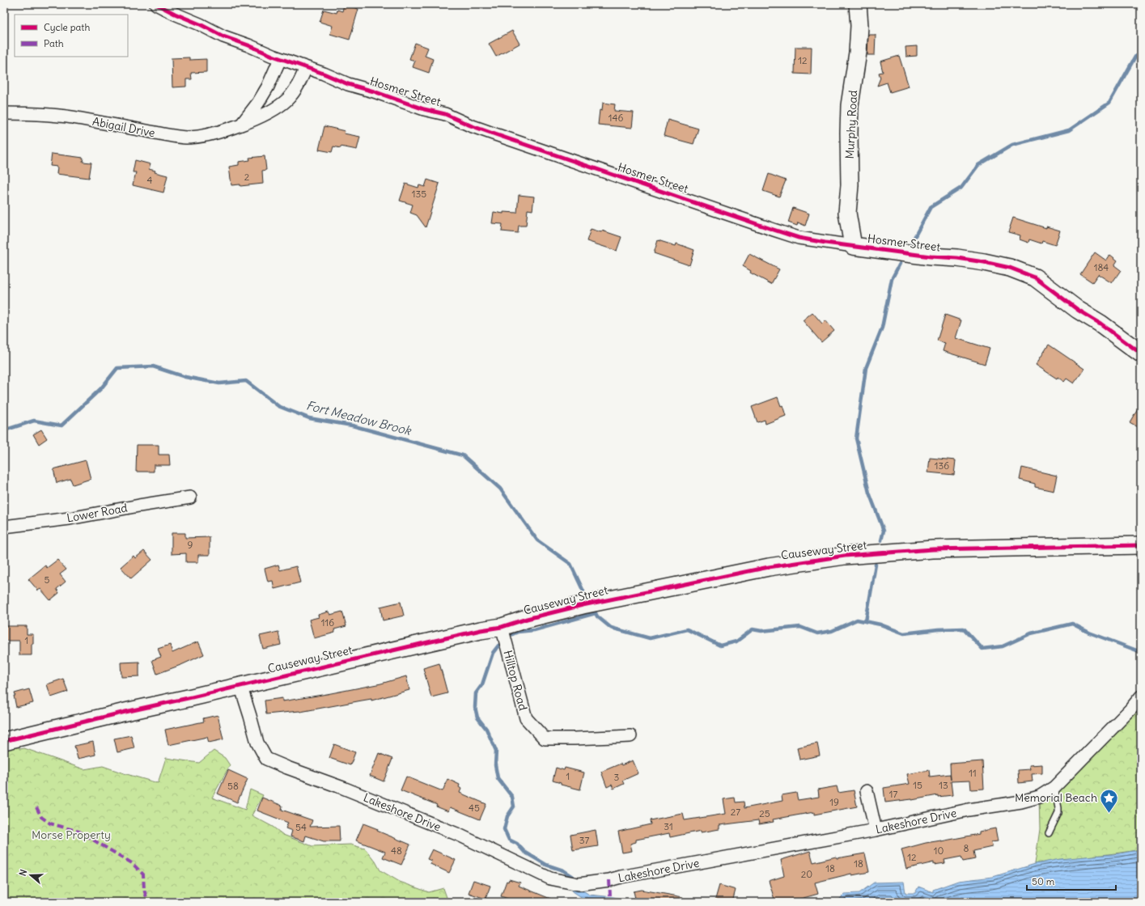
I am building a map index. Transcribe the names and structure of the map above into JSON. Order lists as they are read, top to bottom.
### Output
{
  "streets": {
    "street": [
      "Hosmer Street",
      "Murphy Road",
      "Abigail Drive",
      "Lower Road",
      "Causeway Street",
      "Hilltop Road",
      "Lakeshore Drive"
    ]
  },
  "crossings": [
    ["Hosmer Street", "Murphy Road"],
    ["Hosmer Street", "Abigail Drive"],
    ["Causeway Street", "Hilltop Road"],
    ["Causeway Street", "Lakeshore Drive"]
  ],
  "water": ["Fort Meadow Brook"],
  "parks": ["Morse Property"],
  "places": {
    "place": ["Memorial Beach"]
  },
  "house_numbers": [
    "12",
    "146",
    "2",
    "4",
    "135",
    "184",
    "136",
    "9",
    "5",
    "116",
    "1",
    "11",
    "1",
    "3",
    "15",
    "13",
    "58",
    "17",
    "19",
    "45",
    "27",
    "25",
    "31",
    "54",
    "37",
    "8",
    "48",
    "10",
    "12",
    "18",
    "18",
    "20"
  ],
  "legend": ["Cycle path", "Path"],
  "scale_bar": "50 m",
  "north": "left"
}
